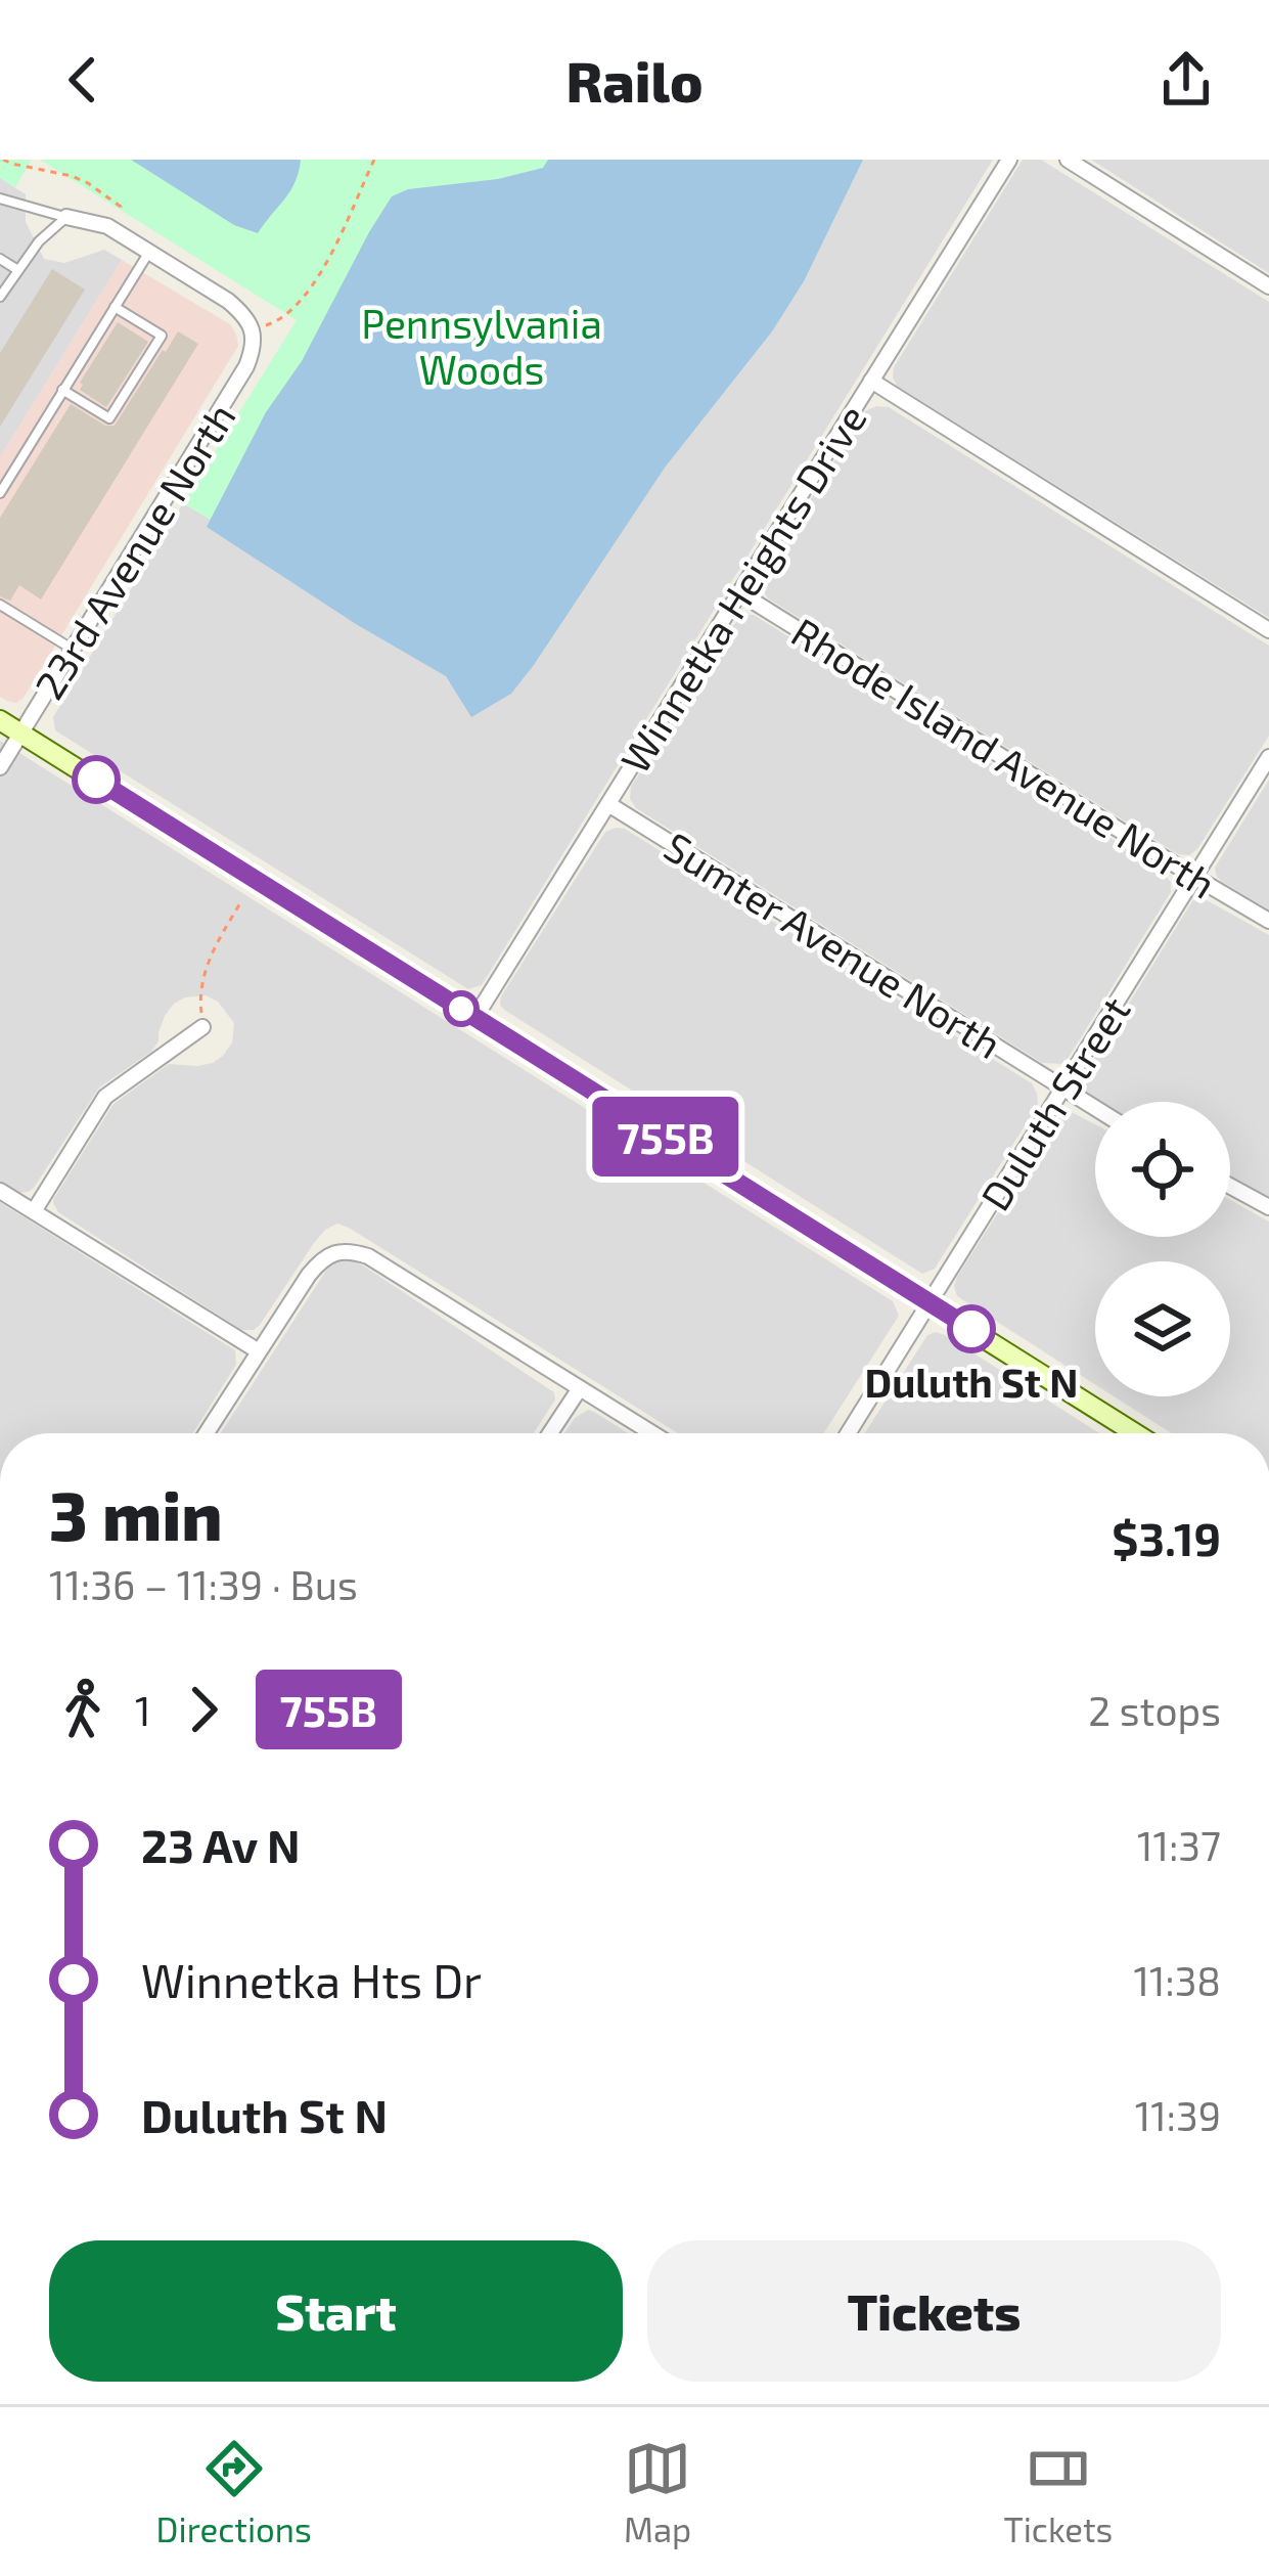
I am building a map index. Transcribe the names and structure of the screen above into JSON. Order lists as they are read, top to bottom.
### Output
{
  "streets": {
    "street": [
      "23rd Avenue North",
      "Winnetka Heights Drive",
      "Rhode Island Avenue North",
      "Sumter Avenue North",
      "Duluth Street"
    ]
  },
  "crossings": [
    ["Winnetka Heights Drive", "Rhode Island Avenue North"],
    ["Winnetka Heights Drive", "Sumter Avenue North"],
    ["Rhode Island Avenue North", "Duluth Street"],
    ["Sumter Avenue North", "Duluth Street"]
  ],
  "parks": ["Pennsylvania Woods"],
  "places": ["Duluth St N"],
  "lines": ["bus line 755B"],
  "page": {
    "header": "Railo",
    "on_map": "755B",
    "heading": ["3 min", "11:36 – 11:39 · Bus", "$3.19"],
    "legs": ["1", "755B", "2 stops"],
    "list": [
      {
        "name": "23 Av N",
        "value": "11:37"
      },
      {
        "name": "Winnetka Hts Dr",
        "value": "11:38"
      },
      {
        "name": "Duluth St N",
        "value": "11:39"
      }
    ],
    "buttons": ["Start", "Tickets"],
    "tabs": ["Directions", "Map", "Tickets"]
  }
}
